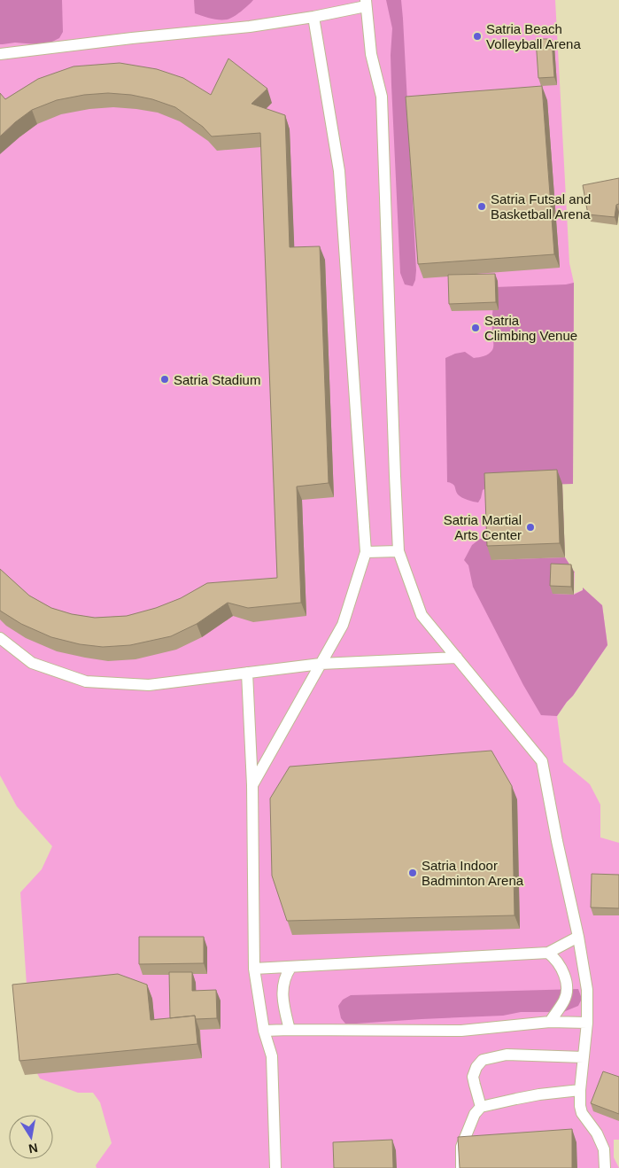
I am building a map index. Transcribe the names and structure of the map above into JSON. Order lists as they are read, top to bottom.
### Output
{
  "places": [
    "Satria Beach Volleyball Arena",
    "Satria Futsal and Basketball Arena",
    "Satria Climbing Venue",
    "Satria Stadium",
    "Satria Martial Arts Center",
    "Satria Indoor Badminton Arena"
  ],
  "north": "bottom"
}
